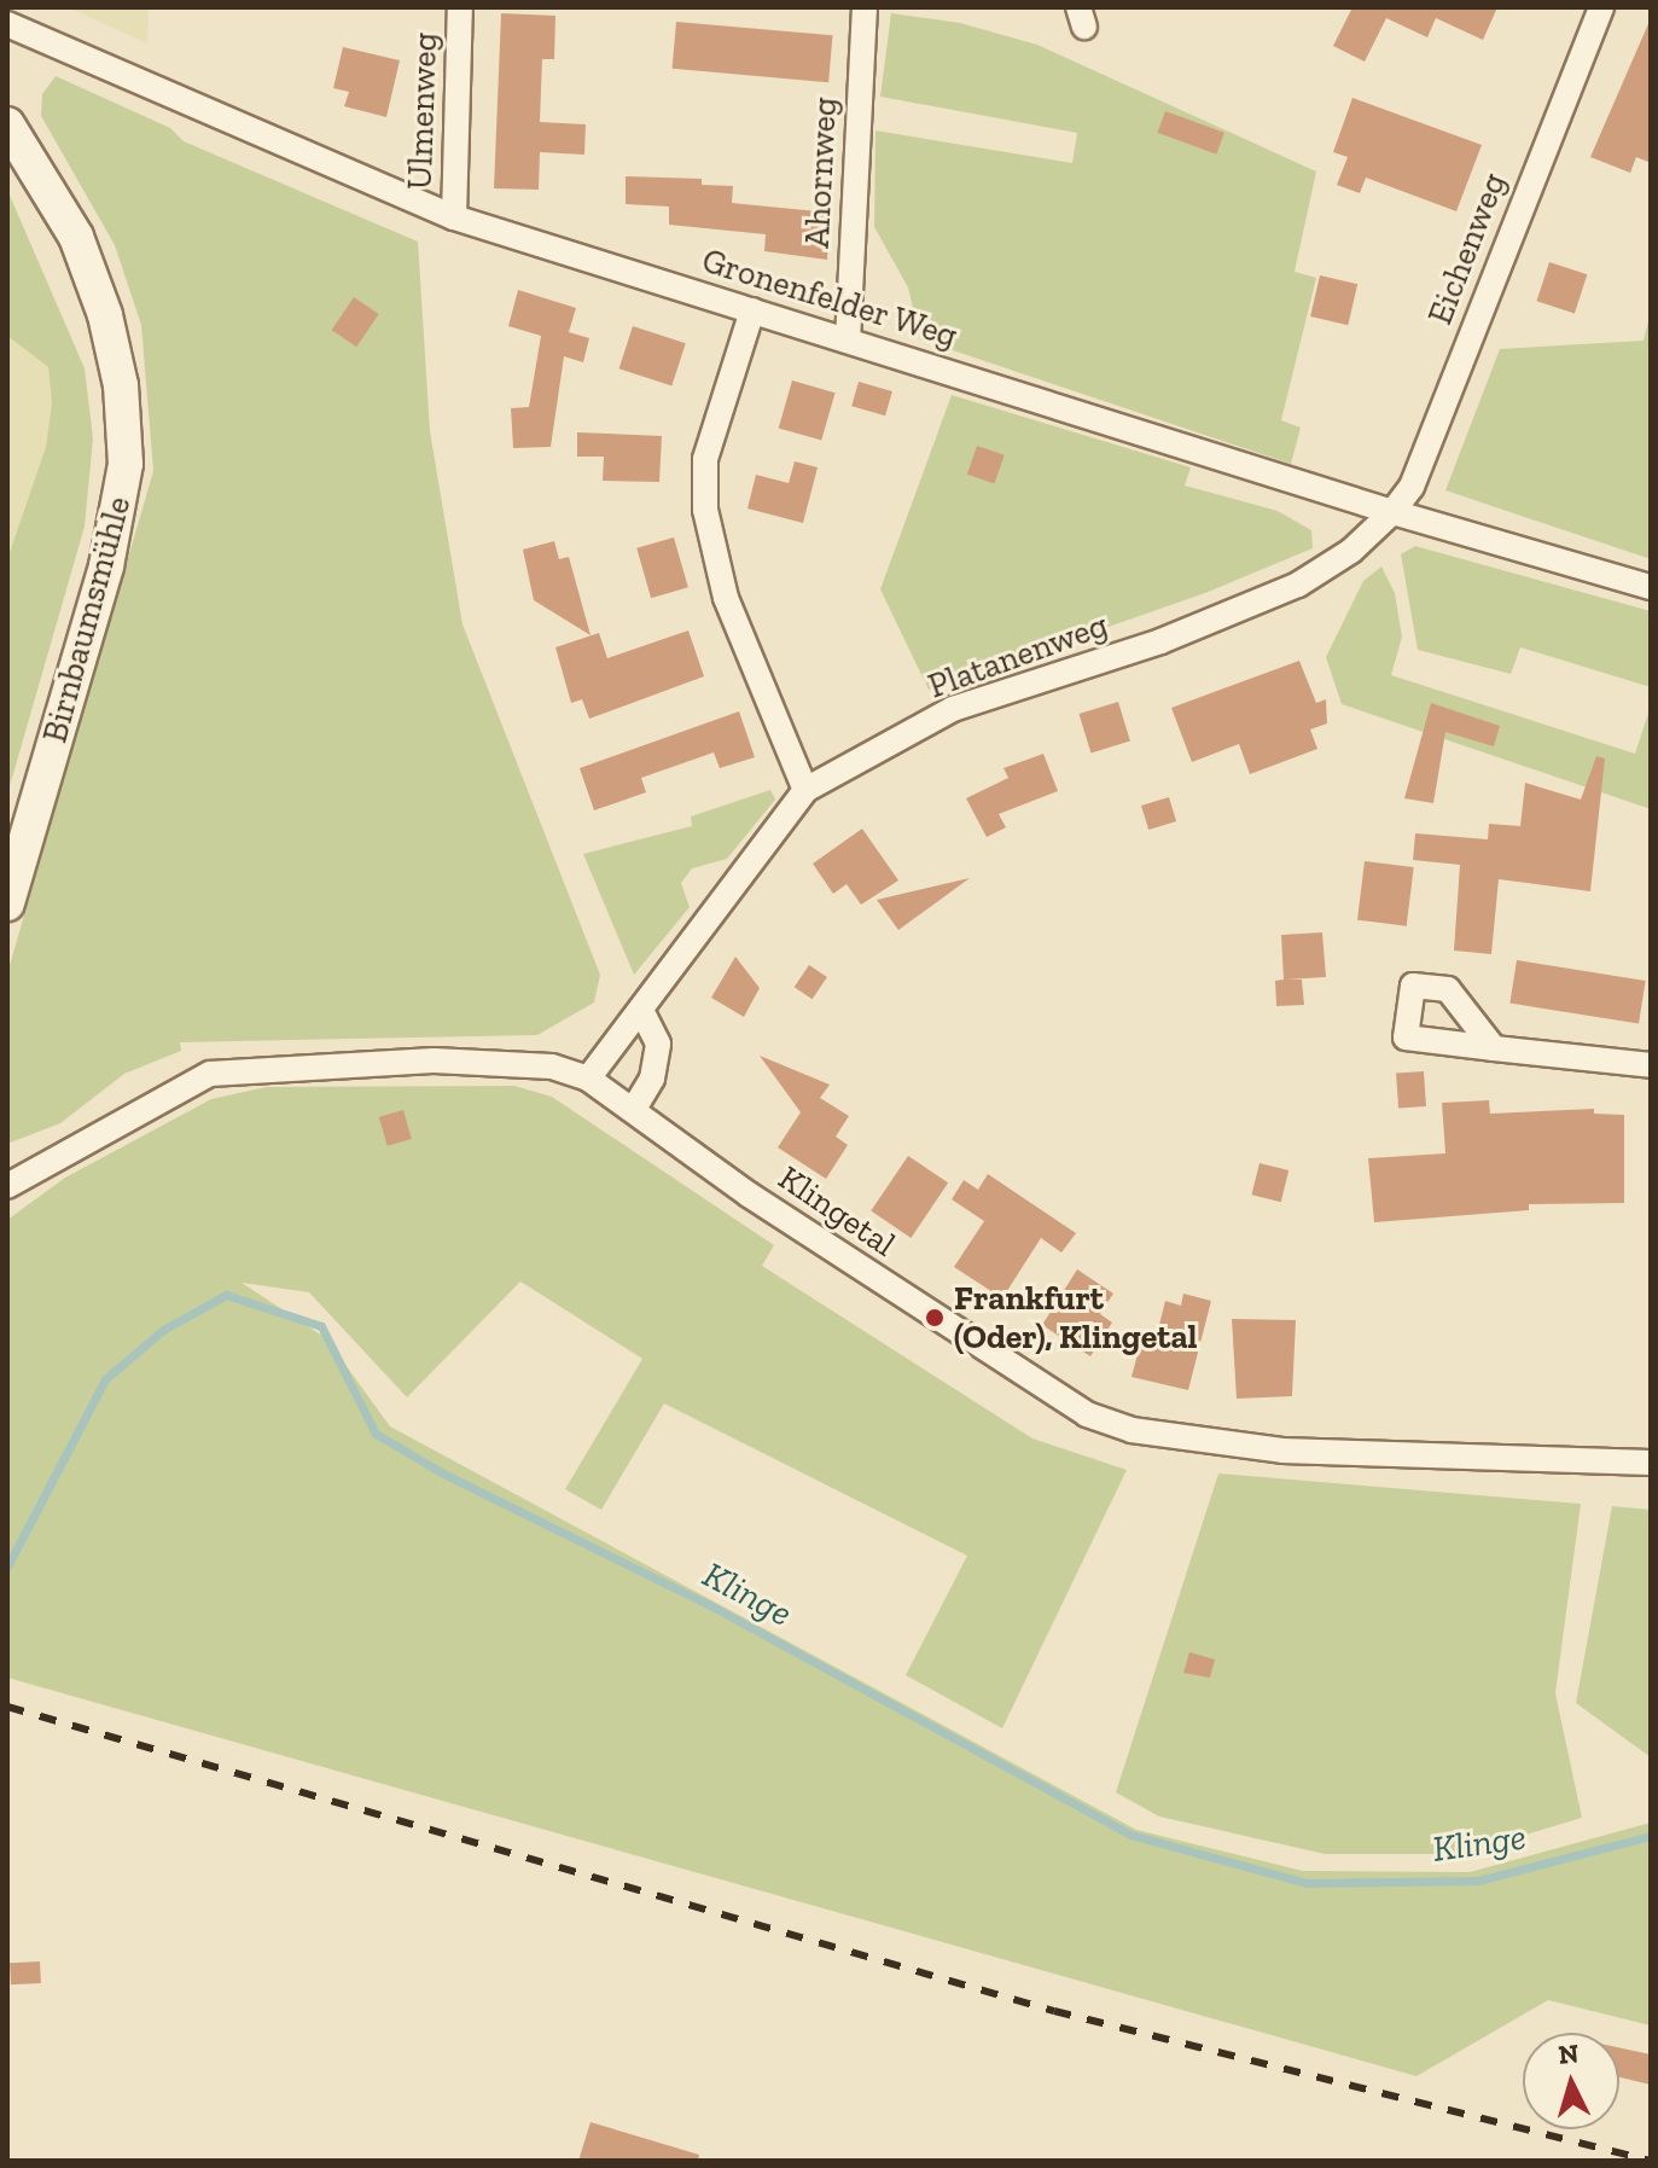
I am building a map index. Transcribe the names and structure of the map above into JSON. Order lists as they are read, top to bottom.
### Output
{
  "streets": {
    "main road": ["Birnbaumsmühle"],
    "street": [
      "Ulmenweg",
      "Ahornweg",
      "Eichenweg",
      "Gronenfelder Weg",
      "Platanenweg",
      "Klingetal"
    ]
  },
  "crossings": [
    ["Ulmenweg", "Gronenfelder Weg"],
    ["Ahornweg", "Gronenfelder Weg"],
    ["Eichenweg", "Gronenfelder Weg"],
    ["Eichenweg", "Platanenweg"],
    ["Gronenfelder Weg", "Platanenweg"],
    ["Platanenweg", "Klingetal"]
  ],
  "water": ["Klinge"],
  "places": ["Frankfurt (Oder), Klingetal"],
  "north": "top"
}
